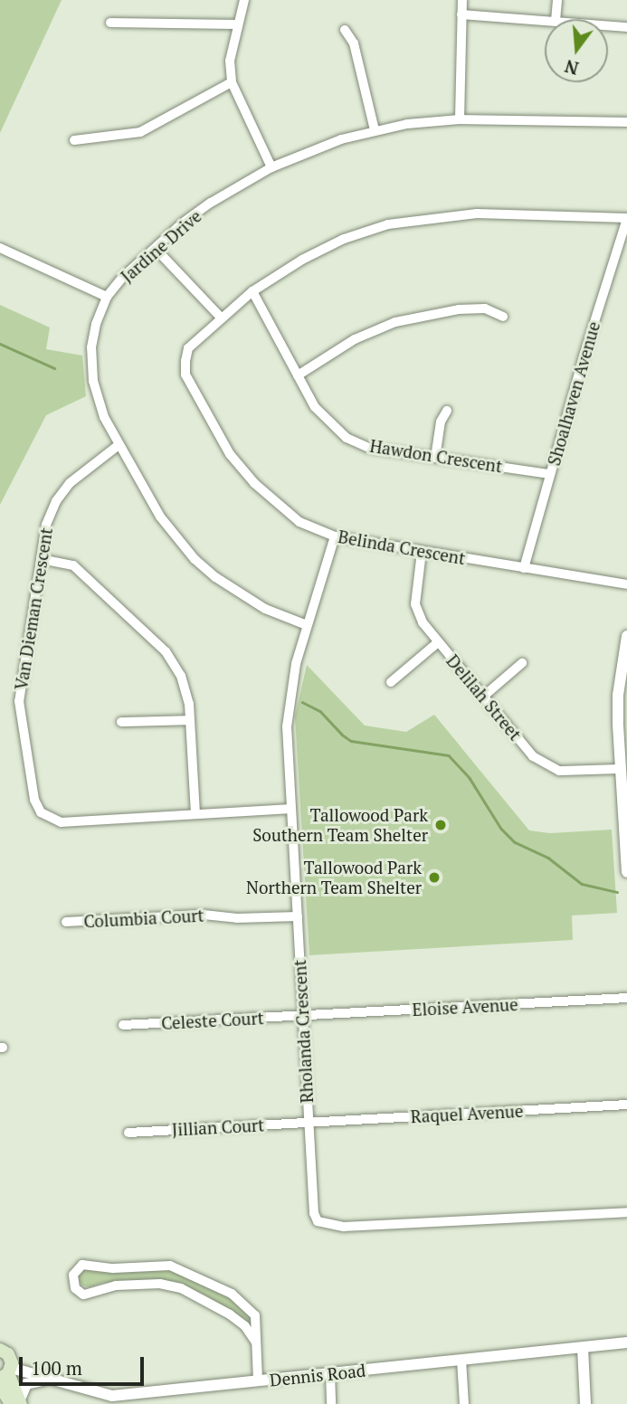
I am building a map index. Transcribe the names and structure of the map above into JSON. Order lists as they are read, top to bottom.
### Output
{
  "streets": {
    "street": [
      "Jardine Drive",
      "Shoalhaven Avenue",
      "Hawdon Crescent",
      "Belinda Crescent",
      "Van Dieman Crescent",
      "Delilah Street",
      "Columbia Court",
      "Eloise Avenue",
      "Celeste Court",
      "Rholanda Crescent",
      "Raquel Avenue",
      "Jillian Court",
      "Dennis Road"
    ]
  },
  "crossings": [
    ["Jardine Drive", "Van Dieman Crescent"],
    ["Jardine Drive", "Rholanda Crescent"],
    ["Shoalhaven Avenue", "Hawdon Crescent"],
    ["Shoalhaven Avenue", "Belinda Crescent"],
    ["Hawdon Crescent", "Belinda Crescent"],
    ["Belinda Crescent", "Delilah Street"],
    ["Belinda Crescent", "Rholanda Crescent"],
    ["Van Dieman Crescent", "Rholanda Crescent"],
    ["Columbia Court", "Rholanda Crescent"],
    ["Eloise Avenue", "Celeste Court"],
    ["Eloise Avenue", "Rholanda Crescent"],
    ["Celeste Court", "Rholanda Crescent"],
    ["Rholanda Crescent", "Raquel Avenue"],
    ["Rholanda Crescent", "Jillian Court"],
    ["Raquel Avenue", "Jillian Court"]
  ],
  "places": ["Tallowood Park Southern Team Shelter", "Tallowood Park Northern Team Shelter"],
  "scale_bar": "100 m",
  "north": "bottom"
}
